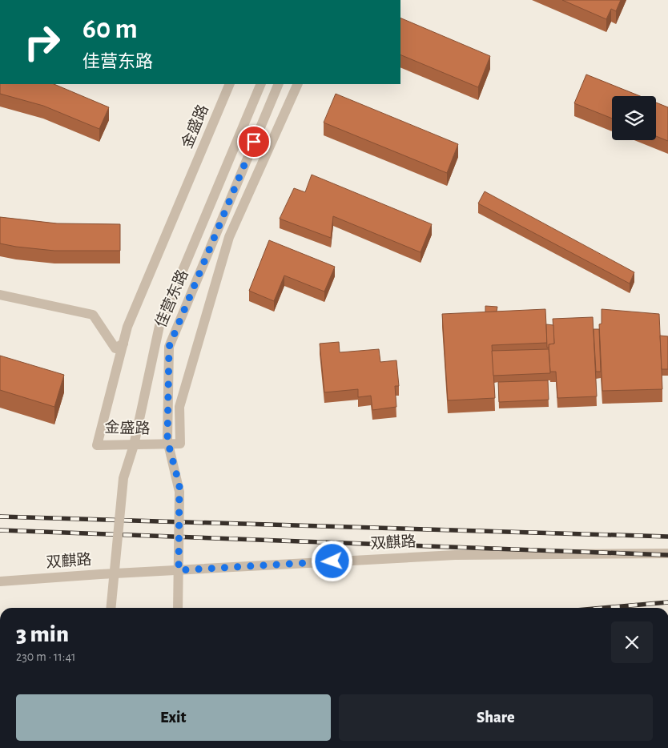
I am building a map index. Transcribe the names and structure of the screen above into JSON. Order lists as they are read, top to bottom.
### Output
{
  "streets": {
    "street": ["金盛路", "佳营东路", "双麒路"]
  },
  "crossings": [
    ["佳营东路", "双麒路"]
  ],
  "page": {
    "turn": ["60 m", "佳营东路"],
    "heading": ["3 min", "230 m · 11:41"],
    "buttons": ["Exit", "Share"]
  }
}
